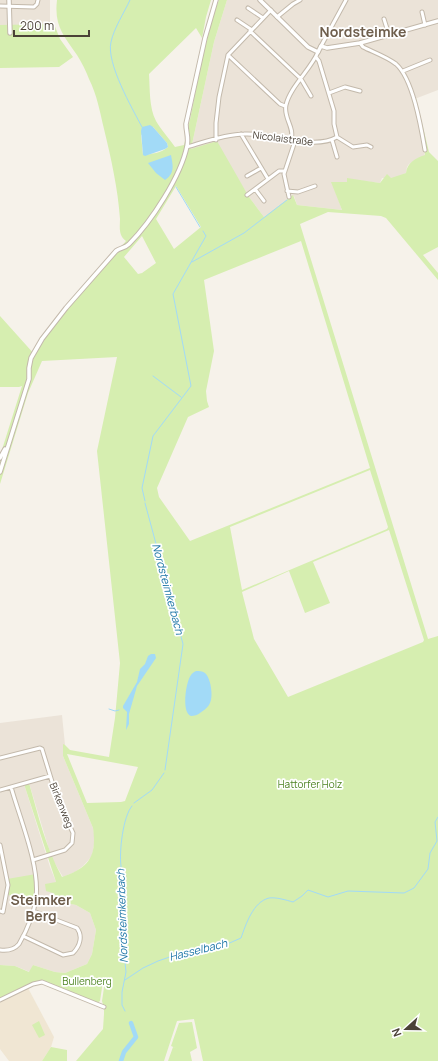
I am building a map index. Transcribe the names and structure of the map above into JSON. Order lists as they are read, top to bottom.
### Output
{
  "streets": {
    "street": ["Nicolaistraße", "Birkenweg"]
  },
  "districts": ["Nordsteimke", "Steimker Berg"],
  "water": ["Nordsteimkerbach", "Hasselbach"],
  "parks": ["Hattorfer Holz", "Bullenberg"],
  "scale_bar": "200 m",
  "north": "left"
}
